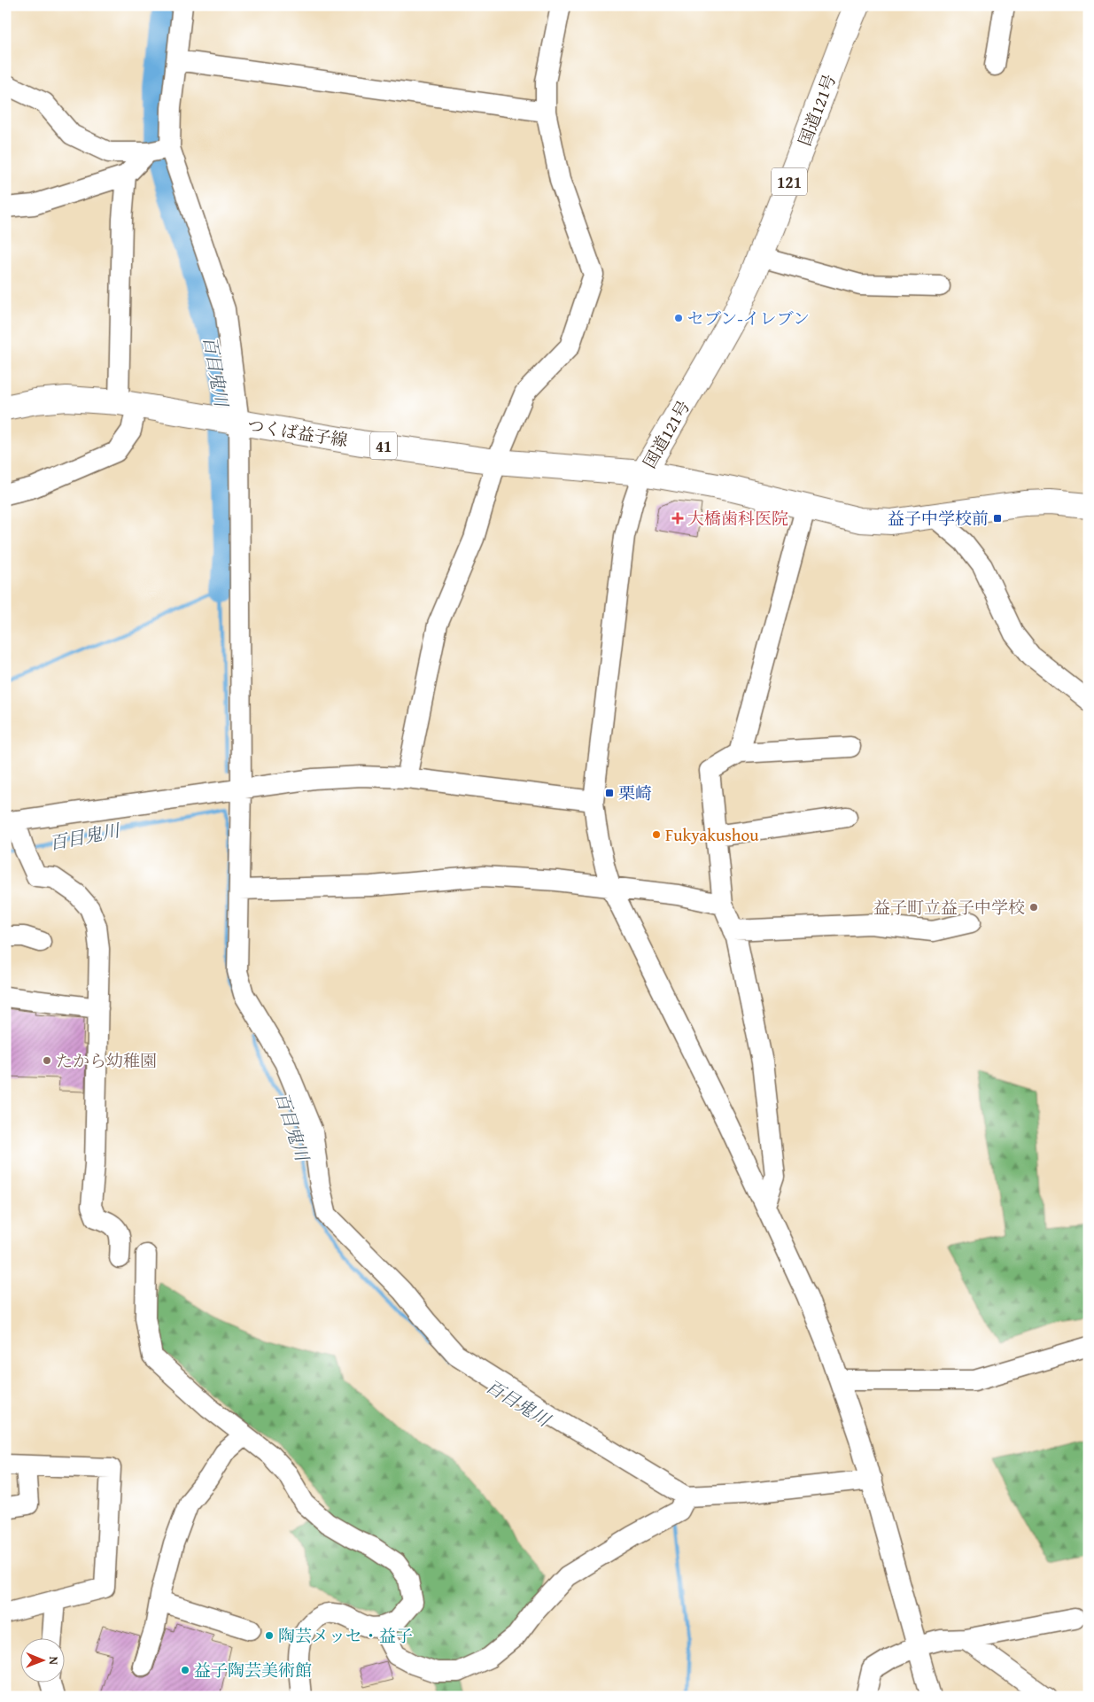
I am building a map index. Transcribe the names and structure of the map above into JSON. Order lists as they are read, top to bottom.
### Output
{
  "streets": {
    "main road": [
      "国道121号",
      "121",
      "つくば益子線",
      "41"
    ]
  },
  "crossings": [
    ["国道121号", "つくば益子線"]
  ],
  "water": ["百目鬼川"],
  "places": {
    "other": [
      "セブン-イレブン",
      "Fukyakushou",
      "益子町立益子中学校",
      "たから幼稚園",
      "陶芸メッセ・益子",
      "益子陶芸美術館"
    ],
    "health": ["大橋歯科医院"],
    "transit": ["益子中学校前", "栗崎"]
  },
  "north": "right"
}
